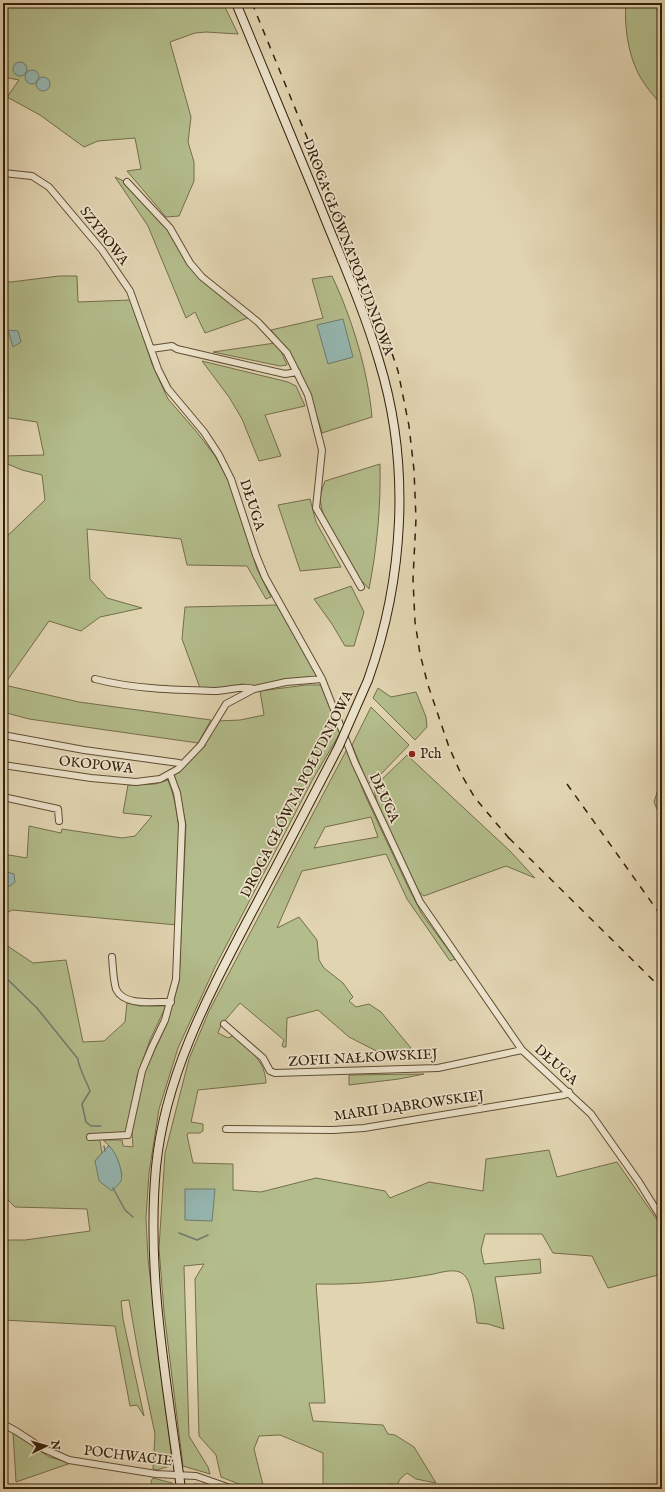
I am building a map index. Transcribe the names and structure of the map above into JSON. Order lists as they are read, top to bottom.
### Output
{
  "streets": {
    "main road": ["DROGA GŁÓWNA POŁUDNIOWA"],
    "street": [
      "SZYBOWA",
      "DŁUGA",
      "OKOPOWA",
      "ZOFII NAŁKOWSKIEJ",
      "MARII DĄBROWSKIEJ",
      "POCHWACIE"
    ]
  },
  "crossings": [
    ["SZYBOWA", "DŁUGA"],
    ["DROGA GŁÓWNA POŁUDNIOWA", "POCHWACIE"],
    ["DŁUGA", "OKOPOWA"],
    ["DŁUGA", "ZOFII NAŁKOWSKIEJ"],
    ["DŁUGA", "MARII DĄBROWSKIEJ"]
  ],
  "places": ["Pch"],
  "north": "right"
}
